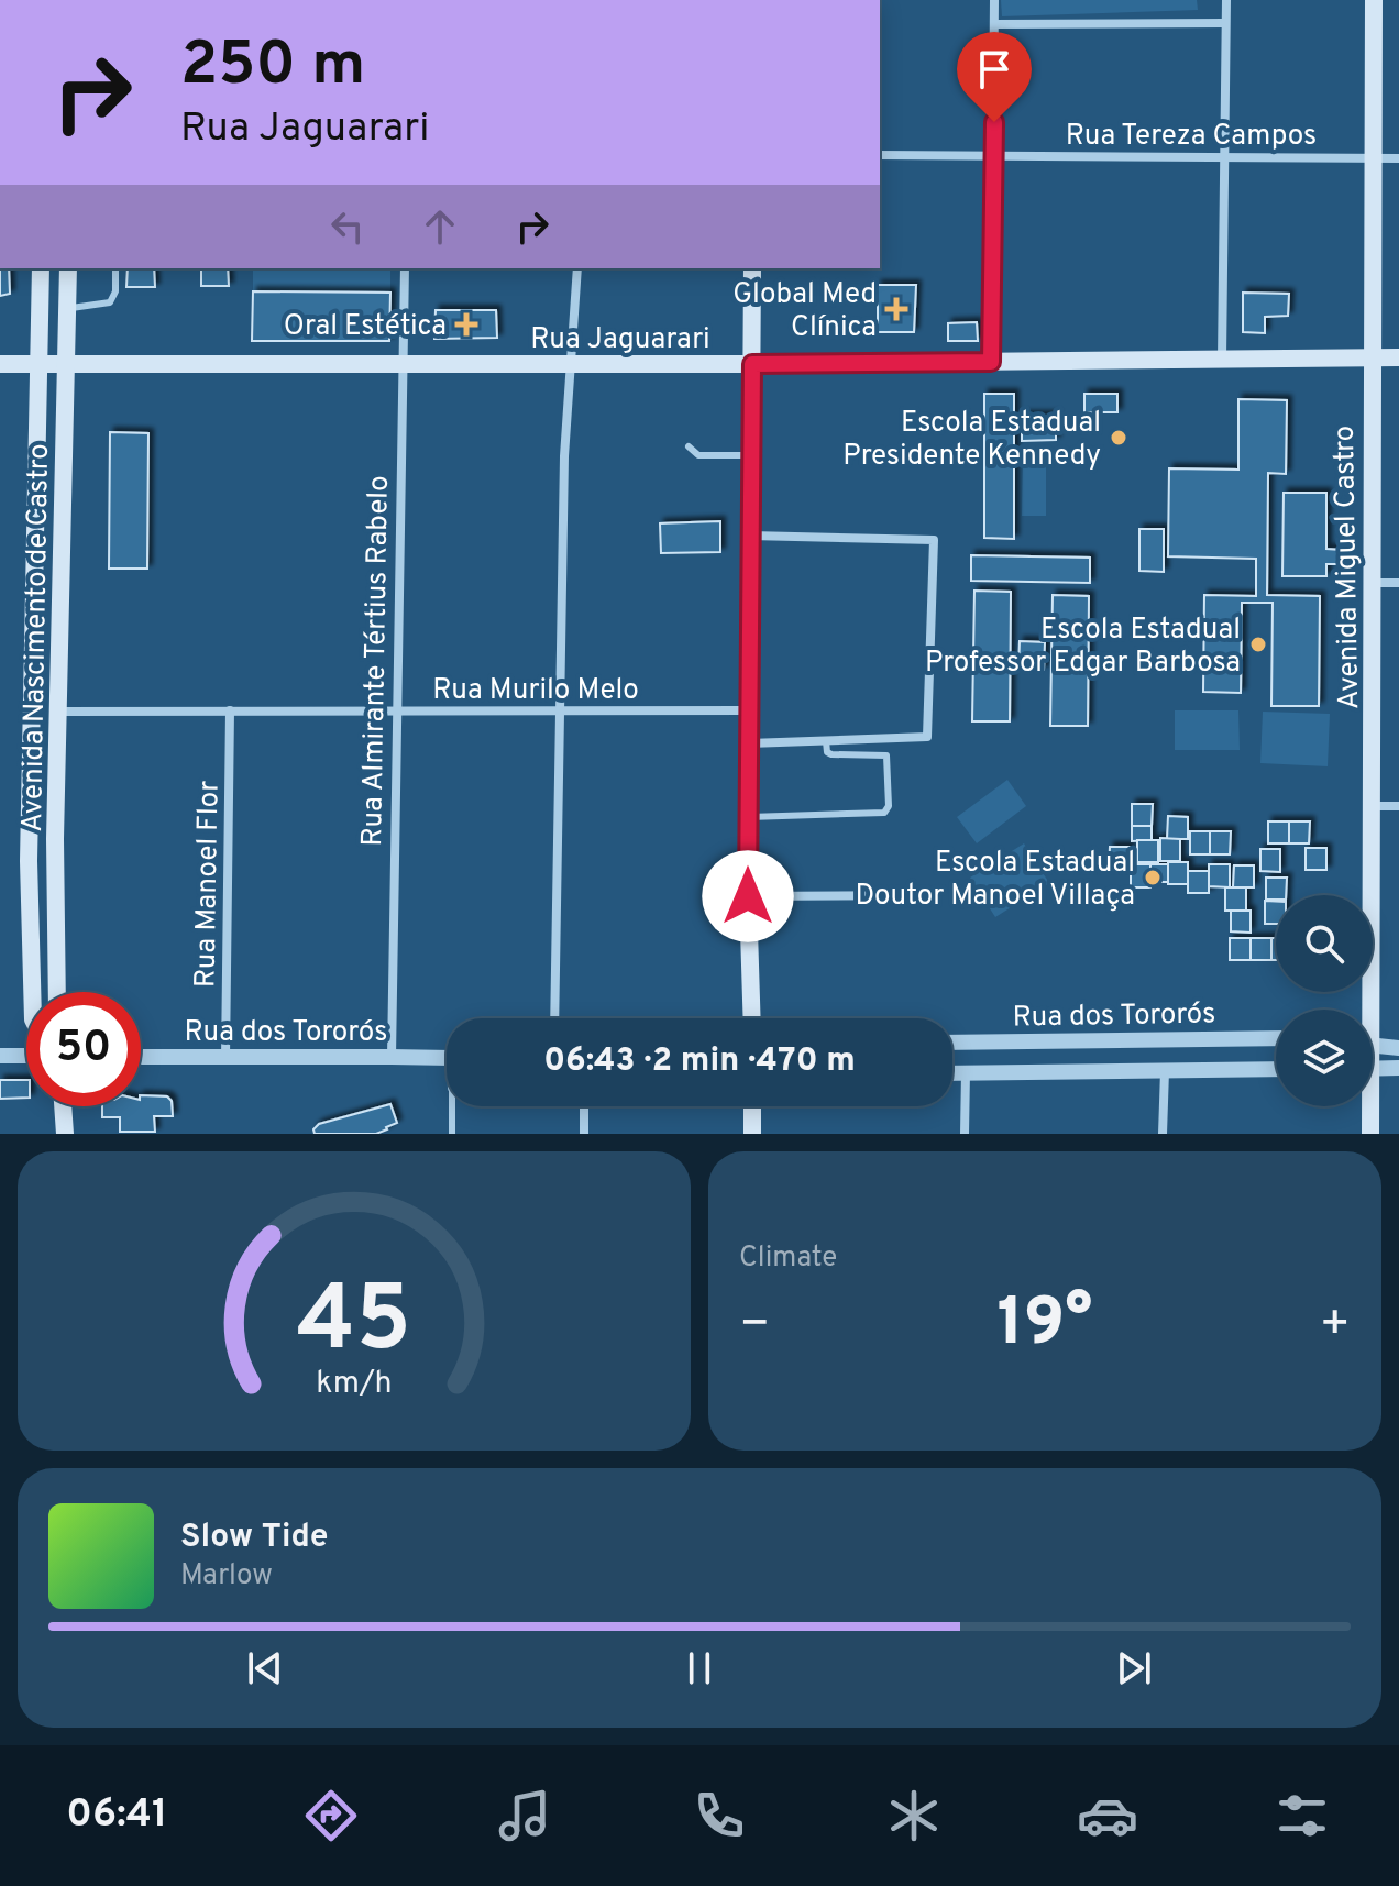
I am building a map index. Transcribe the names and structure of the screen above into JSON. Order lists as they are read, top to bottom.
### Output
{
  "streets": {
    "main road": ["Rua Jaguarari", "Avenida Miguel Castro", "Avenida Nascimento de Castro"],
    "street": [
      "Rua Tereza Campos",
      "Rua Almirante Tértius Rabelo",
      "Rua Murilo Melo",
      "Rua Manoel Flor",
      "Rua dos Tororós"
    ]
  },
  "crossings": [
    ["Rua Tereza Campos", "Avenida Miguel Castro"],
    ["Rua Jaguarari", "Avenida Miguel Castro"],
    ["Rua Jaguarari", "Avenida Nascimento de Castro"],
    ["Rua Jaguarari", "Rua Almirante Tértius Rabelo"],
    ["Avenida Nascimento de Castro", "Rua Murilo Melo"],
    ["Rua Almirante Tértius Rabelo", "Rua Murilo Melo"],
    ["Rua Almirante Tértius Rabelo", "Rua dos Tororós"],
    ["Rua Murilo Melo", "Rua Manoel Flor"],
    ["Rua Manoel Flor", "Rua dos Tororós"]
  ],
  "places": {
    "health": ["Global Med Clínica", "Oral Estética"],
    "other": ["Escola Estadual Presidente Kennedy", "Escola Estadual Professor Edgar Barbosa", "Escola Estadual Doutor Manoel Villaça"]
  },
  "page": {
    "turn": ["250 m", "Rua Jaguarari"],
    "limit": "50",
    "trip": "06:43 · 2 min · 470 m",
    "tile": "Climate",
    "heat": ["−", "19°", "+"],
    "song": ["Slow Tide", "Marlow"],
    "tabs": "06:41",
    "gauge": ["45", "km/h"]
  }
}
